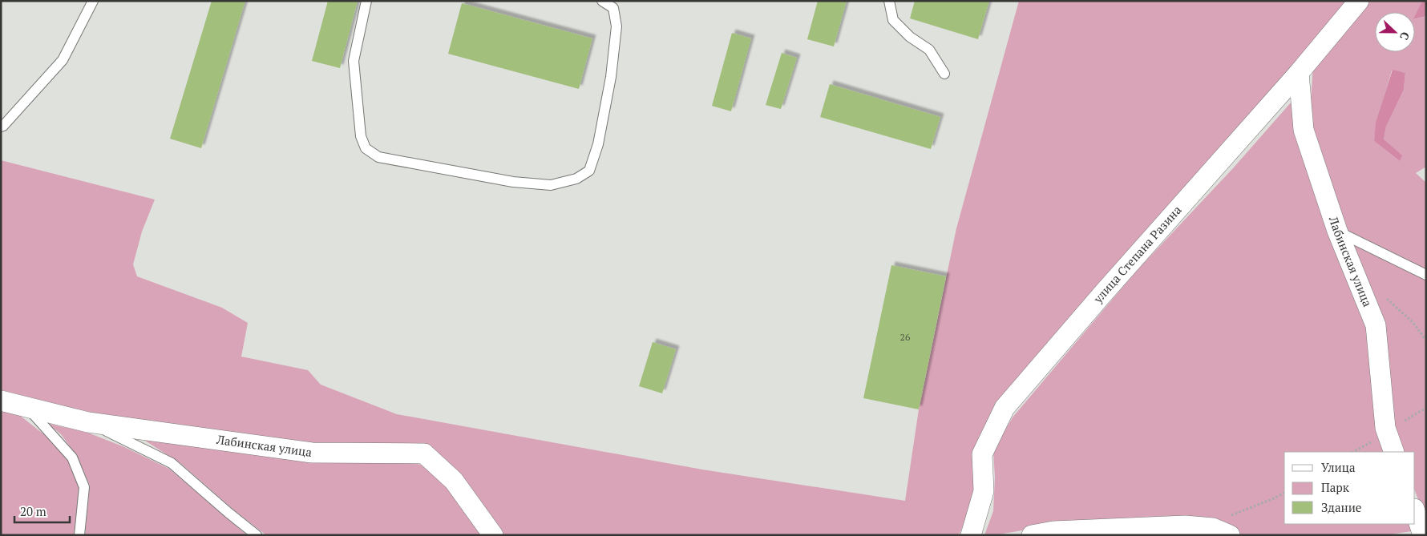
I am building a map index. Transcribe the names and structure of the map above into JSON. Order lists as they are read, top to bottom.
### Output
{
  "streets": {
    "street": ["улица Степана Разина", "Лабинская улица"]
  },
  "crossings": [
    ["улица Степана Разина", "Лабинская улица"]
  ],
  "house_numbers": ["26"],
  "legend": ["Улица", "Парк", "Здание"],
  "scale_bar": "20 m",
  "north": "right"
}
